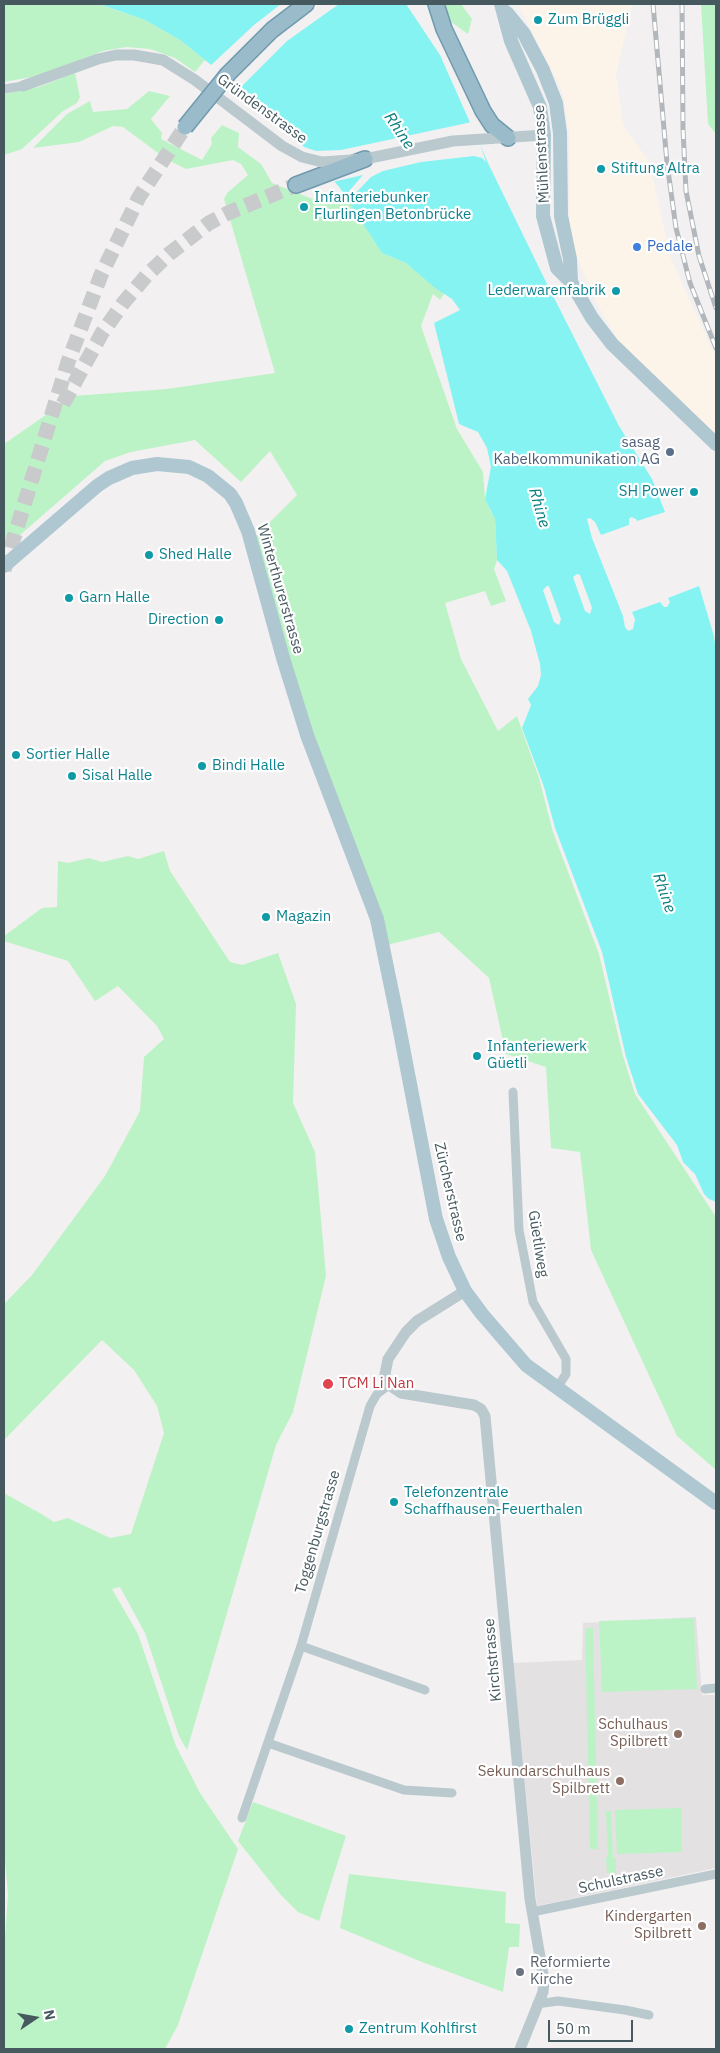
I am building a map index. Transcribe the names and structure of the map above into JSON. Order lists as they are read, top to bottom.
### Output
{
  "streets": {
    "main road": ["Mühlenstrasse", "Winterthurerstrasse", "Zürcherstrasse"],
    "street": [
      "Gründenstrasse",
      "Güetliweg",
      "Toggenburgstrasse",
      "Kirchstrasse",
      "Schulstrasse"
    ]
  },
  "crossings": [
    ["Gründenstrasse", "Mühlenstrasse"],
    ["Winterthurerstrasse", "Zürcherstrasse"],
    ["Zürcherstrasse", "Güetliweg"],
    ["Toggenburgstrasse", "Kirchstrasse"],
    ["Kirchstrasse", "Schulstrasse"]
  ],
  "water": ["Rhine"],
  "places": [
    "Zum Brüggli",
    "Stiftung Altra",
    "Infanteriebunker Flurlingen Betonbrücke",
    "Pedale",
    "Lederwarenfabrik",
    "sasag Kabelkommunikation AG",
    "SH Power",
    "Shed Halle",
    "Garn Halle",
    "Direction",
    "Sortier Halle",
    "Bindi Halle",
    "Sisal Halle",
    "Magazin",
    "Infanteriewerk Güetli",
    "TCM Li Nan",
    "Telefonzentrale Schaffhausen-Feuerthalen",
    "Schulhaus Spilbrett",
    "Sekundarschulhaus Spilbrett",
    "Kindergarten Spilbrett",
    "Reformierte Kirche",
    "Zentrum Kohlfirst"
  ],
  "scale_bar": "50 m",
  "north": "right"
}
